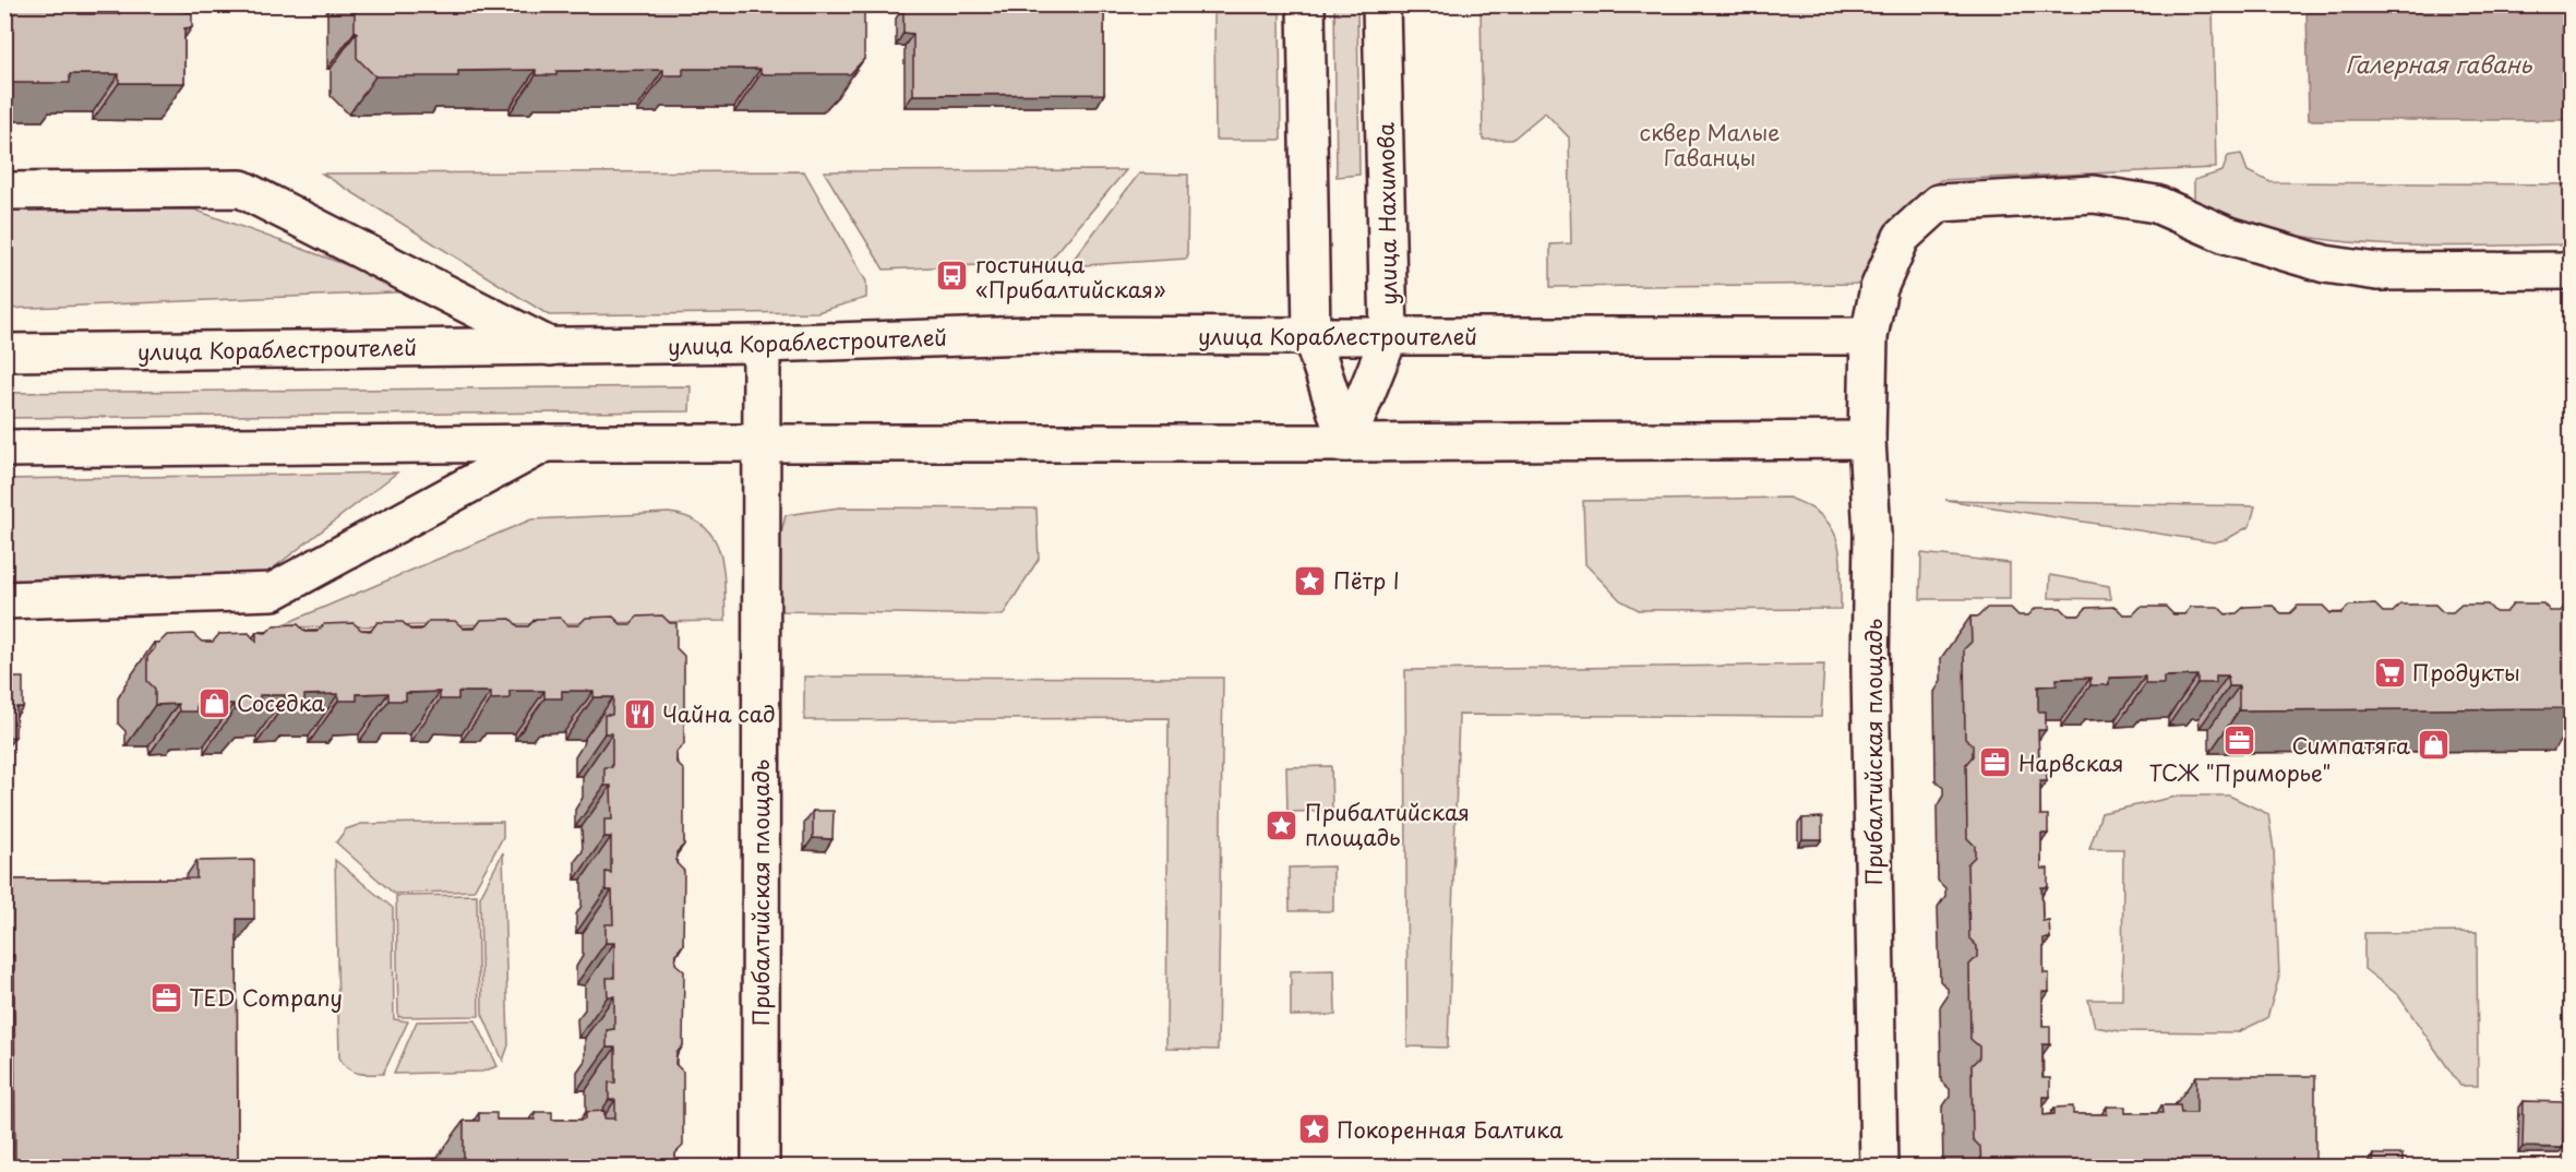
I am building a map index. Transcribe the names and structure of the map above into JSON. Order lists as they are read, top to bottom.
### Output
{
  "streets": {
    "street": ["улица Нахимова", "улица Кораблестроителей", "Прибалтийская площадь"]
  },
  "crossings": [
    ["улица Нахимова", "улица Кораблестроителей"],
    ["улица Кораблестроителей", "Прибалтийская площадь"]
  ],
  "water": ["Галерная гавань"],
  "parks": ["сквер Малые Гаванцы"],
  "places": {
    "bus stop": ["гостиница «Прибалтийская»"],
    "place": ["Пётр I", "Прибалтийская площадь", "Покоренная Балтика"],
    "supermarket": ["Продукты"],
    "shop": ["Соседка", "Симпатяга"],
    "restaurant": ["Чайна сад"],
    "office": ["ТСЖ \"Приморье\"", "Нарвская", "TED Company"]
  }
}
